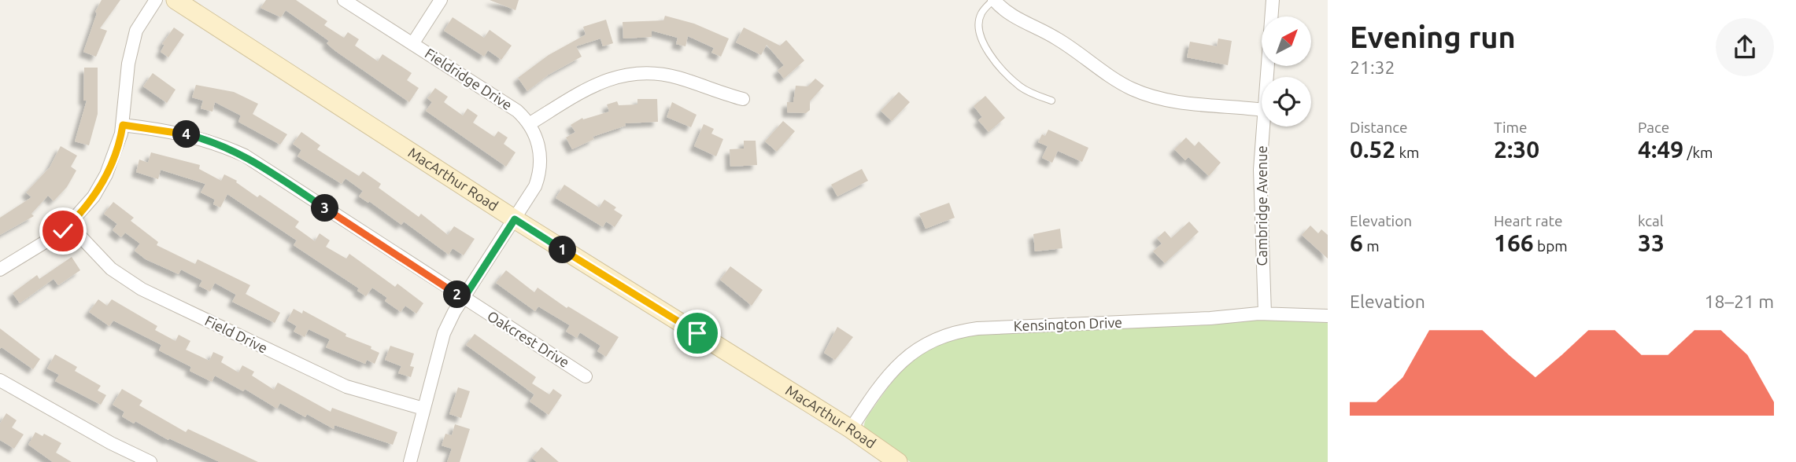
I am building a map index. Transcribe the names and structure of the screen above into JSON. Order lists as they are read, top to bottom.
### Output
{
  "streets": {
    "street": [
      "Fieldridge Drive",
      "MacArthur Road",
      "Cambridge Avenue",
      "Kensington Drive",
      "Field Drive",
      "Oakcrest Drive"
    ]
  },
  "crossings": [
    ["Fieldridge Drive", "MacArthur Road"],
    ["Fieldridge Drive", "Field Drive"],
    ["Fieldridge Drive", "Oakcrest Drive"],
    ["MacArthur Road", "Kensington Drive"],
    ["Cambridge Avenue", "Kensington Drive"]
  ],
  "north": "top right",
  "page": {
    "heading": ["Evening run", "21:32"],
    "stats": [
      ["Distance", "0.52 km"],
      ["Time", "2:30"],
      ["Pace", "4:49 /km"],
      ["Elevation", "6 m"],
      ["Heart rate", "166 bpm"],
      ["kcal", "33"]
    ],
    "pins": [
      "4",
      "3",
      "1",
      "2"
    ],
    "chart": ["Elevation", "18–21 m"]
  }
}
